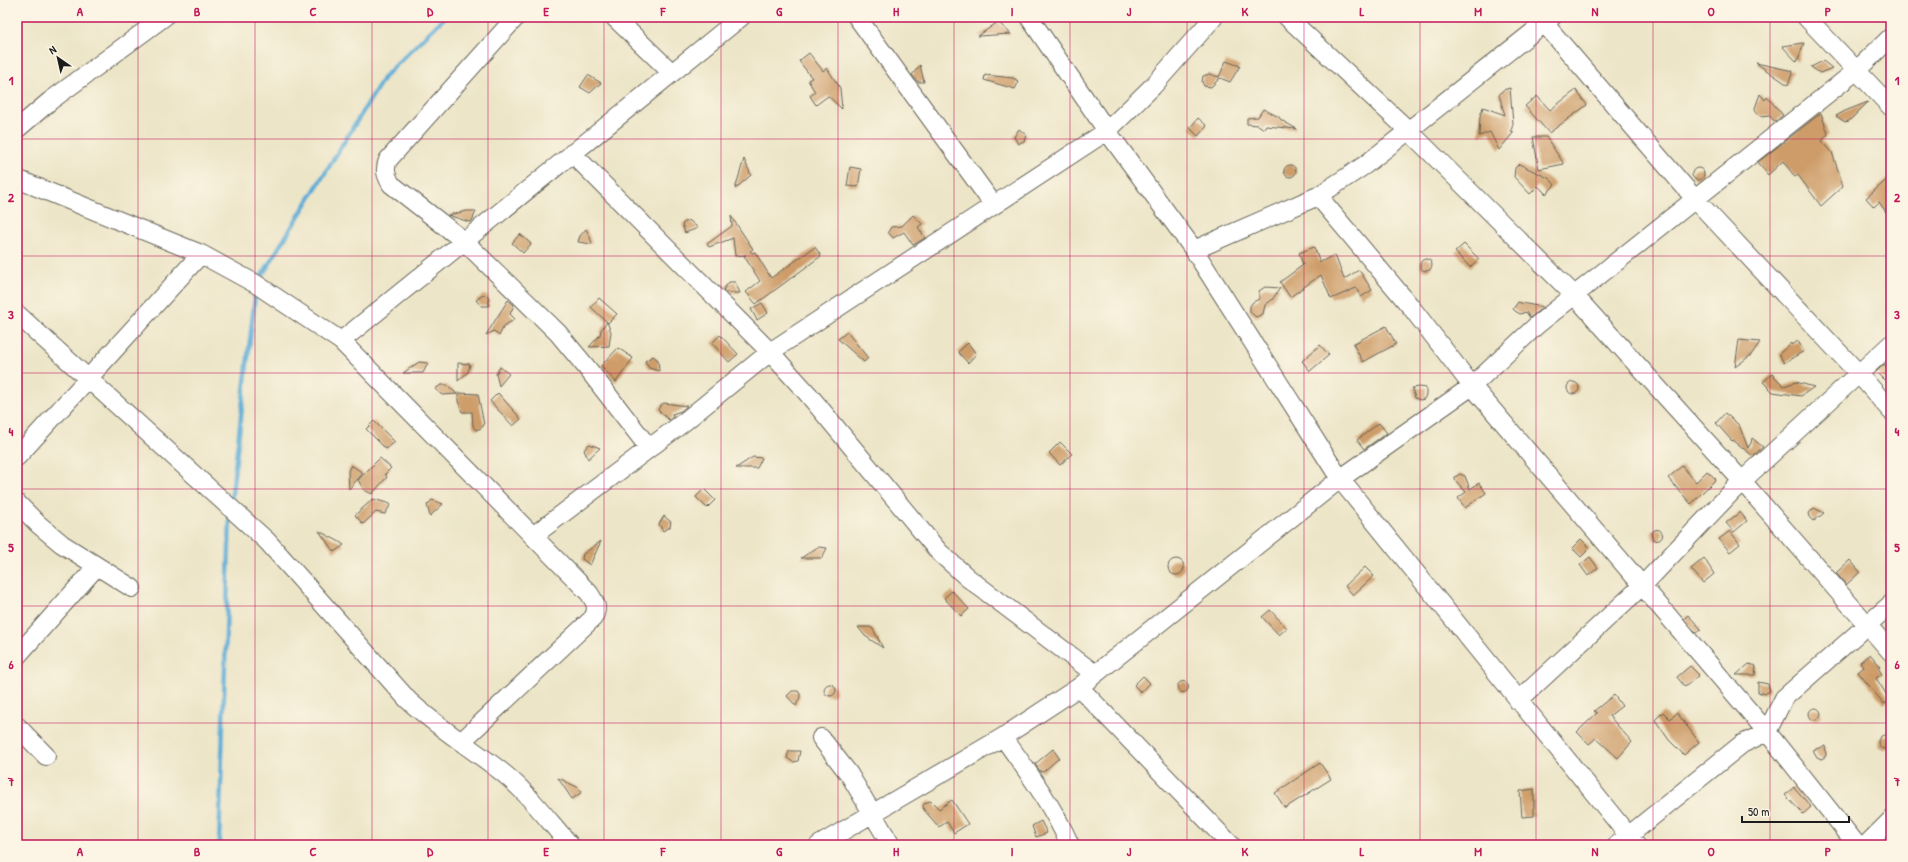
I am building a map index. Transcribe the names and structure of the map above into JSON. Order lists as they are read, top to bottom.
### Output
{
  "scale_bar": "50 m",
  "north": "top left",
  "grid": {
    "columns": [
      "A",
      "B",
      "C",
      "D",
      "E",
      "F",
      "G",
      "H",
      "I",
      "J",
      "K",
      "L",
      "M",
      "N",
      "O",
      "P"
    ],
    "rows": [
      "1",
      "2",
      "3",
      "4",
      "5",
      "6",
      "7"
    ]
  }
}
